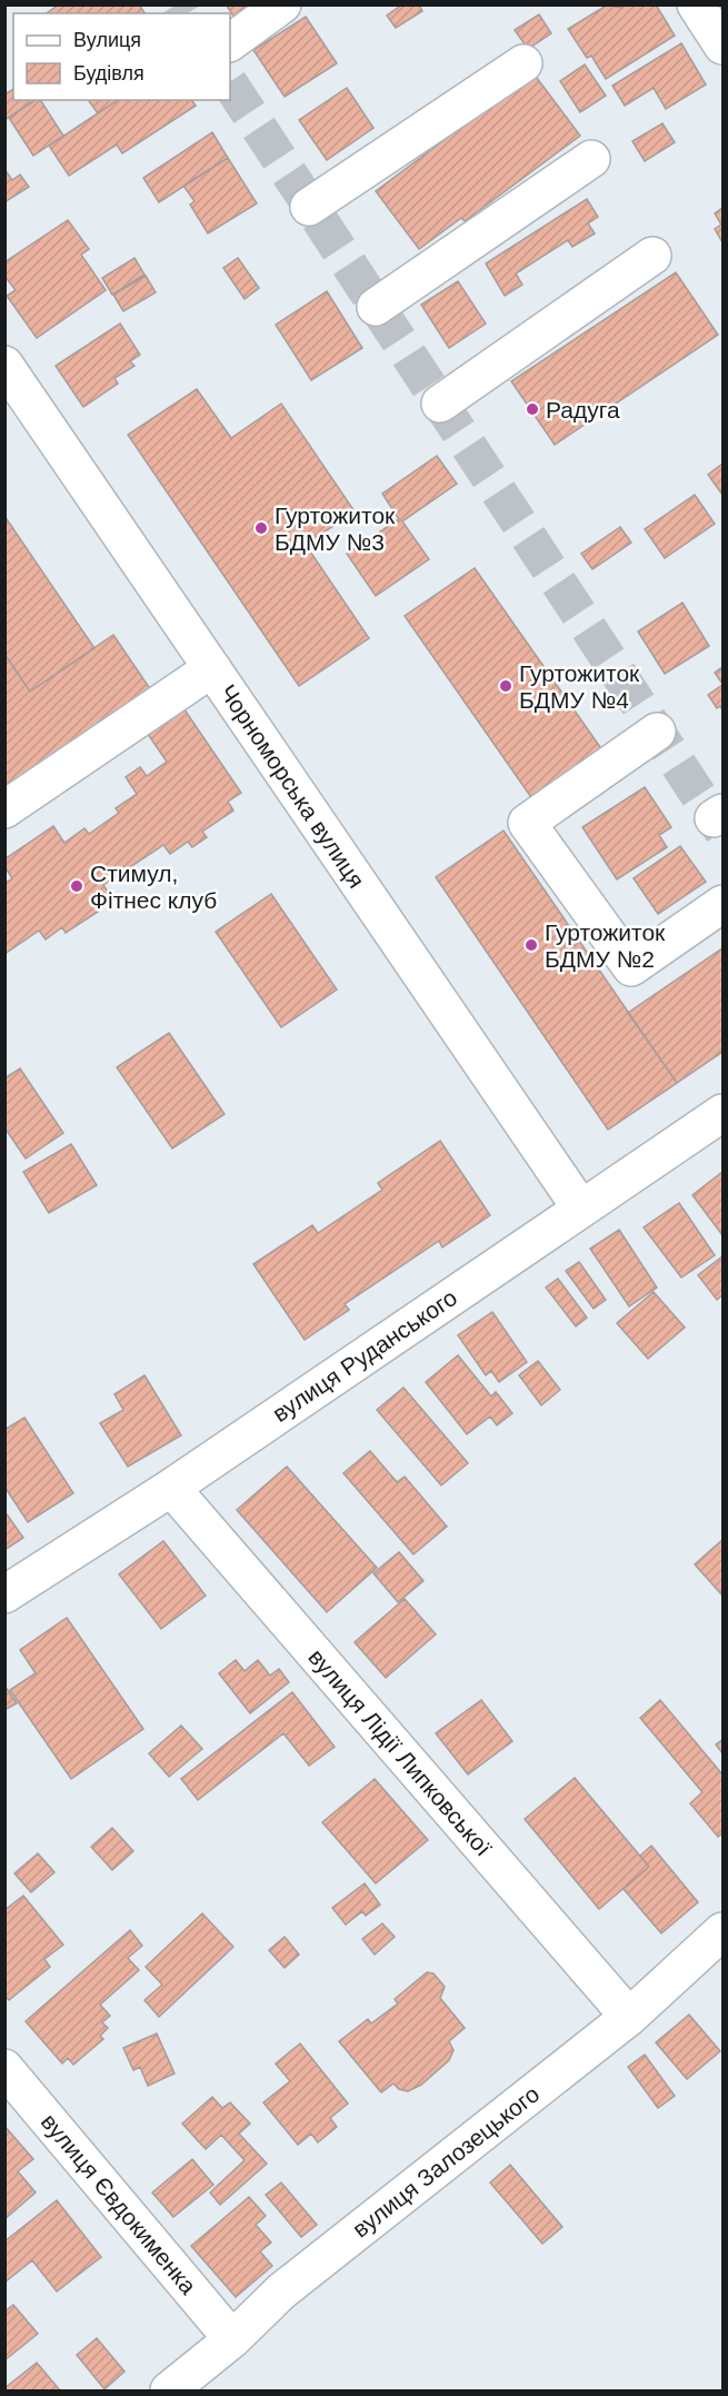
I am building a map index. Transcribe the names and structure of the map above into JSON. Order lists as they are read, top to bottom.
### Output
{
  "streets": {
    "street": [
      "Чорноморська вулиця",
      "вулиця Руданського",
      "вулиця Лідії Липковської",
      "вулиця Залозецького",
      "вулиця Євдокименка"
    ]
  },
  "crossings": [
    ["Чорноморська вулиця", "вулиця Руданського"],
    ["вулиця Руданського", "вулиця Лідії Липковської"],
    ["вулиця Лідії Липковської", "вулиця Залозецького"],
    ["вулиця Залозецького", "вулиця Євдокименка"]
  ],
  "places": [
    "Радуга",
    "Гуртожиток БДМУ №3",
    "Гуртожиток БДМУ №4",
    "Стимул, Фітнес клуб",
    "Гуртожиток БДМУ №2"
  ],
  "legend": ["Вулиця", "Будівля"]
}
